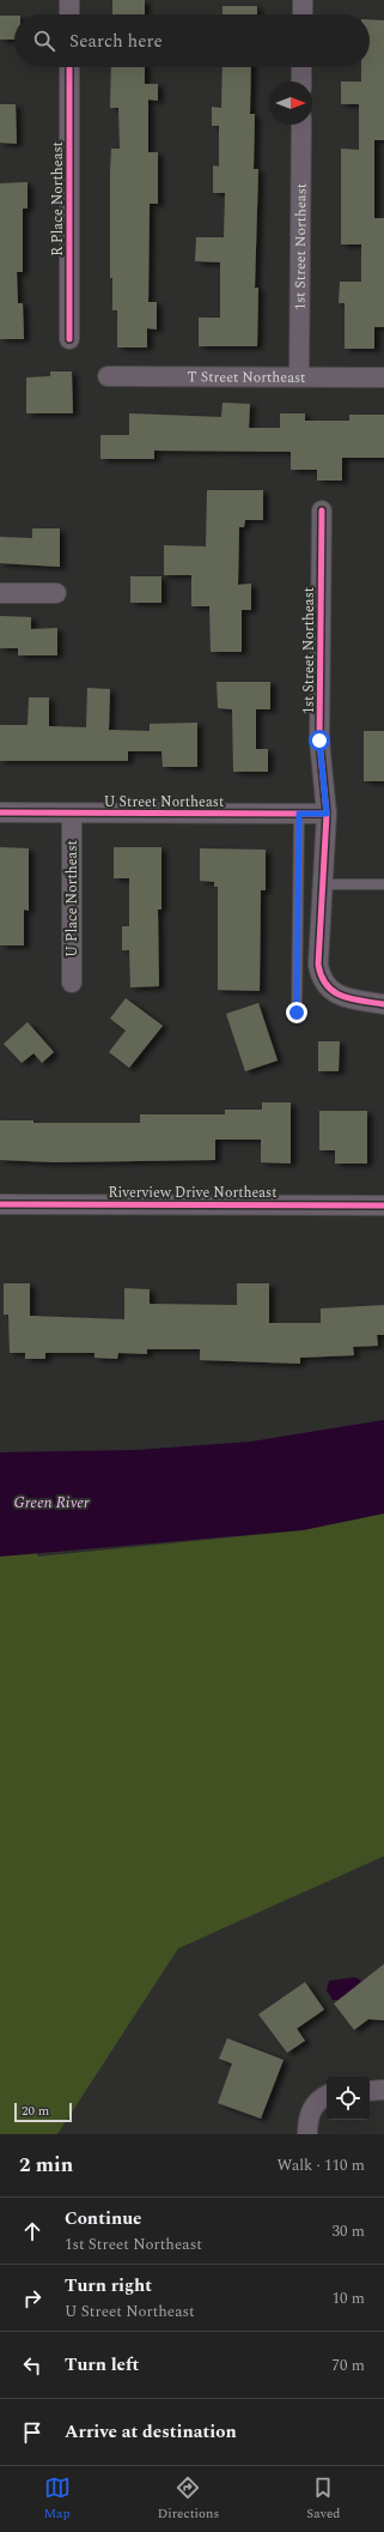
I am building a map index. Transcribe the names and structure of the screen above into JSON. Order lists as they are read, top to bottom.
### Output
{
  "streets": {
    "street": [
      "R Place Northeast",
      "1st Street Northeast",
      "T Street Northeast",
      "U Street Northeast",
      "U Place Northeast",
      "Riverview Drive Northeast"
    ]
  },
  "crossings": [
    ["1st Street Northeast", "T Street Northeast"],
    ["1st Street Northeast", "U Street Northeast"],
    ["U Street Northeast", "U Place Northeast"]
  ],
  "water": ["Green River"],
  "scale_bar": "20 m",
  "north": "right",
  "page": {
    "search": "Search here",
    "scale": "20 m",
    "heading": ["2 min", "Walk · 110 m"],
    "list": [
      ["Continue", "1st Street Northeast", "30 m"],
      ["Turn right", "U Street Northeast", "10 m"],
      ["Turn left", "70 m"],
      "Arrive at destination"
    ],
    "nav": ["Map", "Directions", "Saved"]
  }
}
